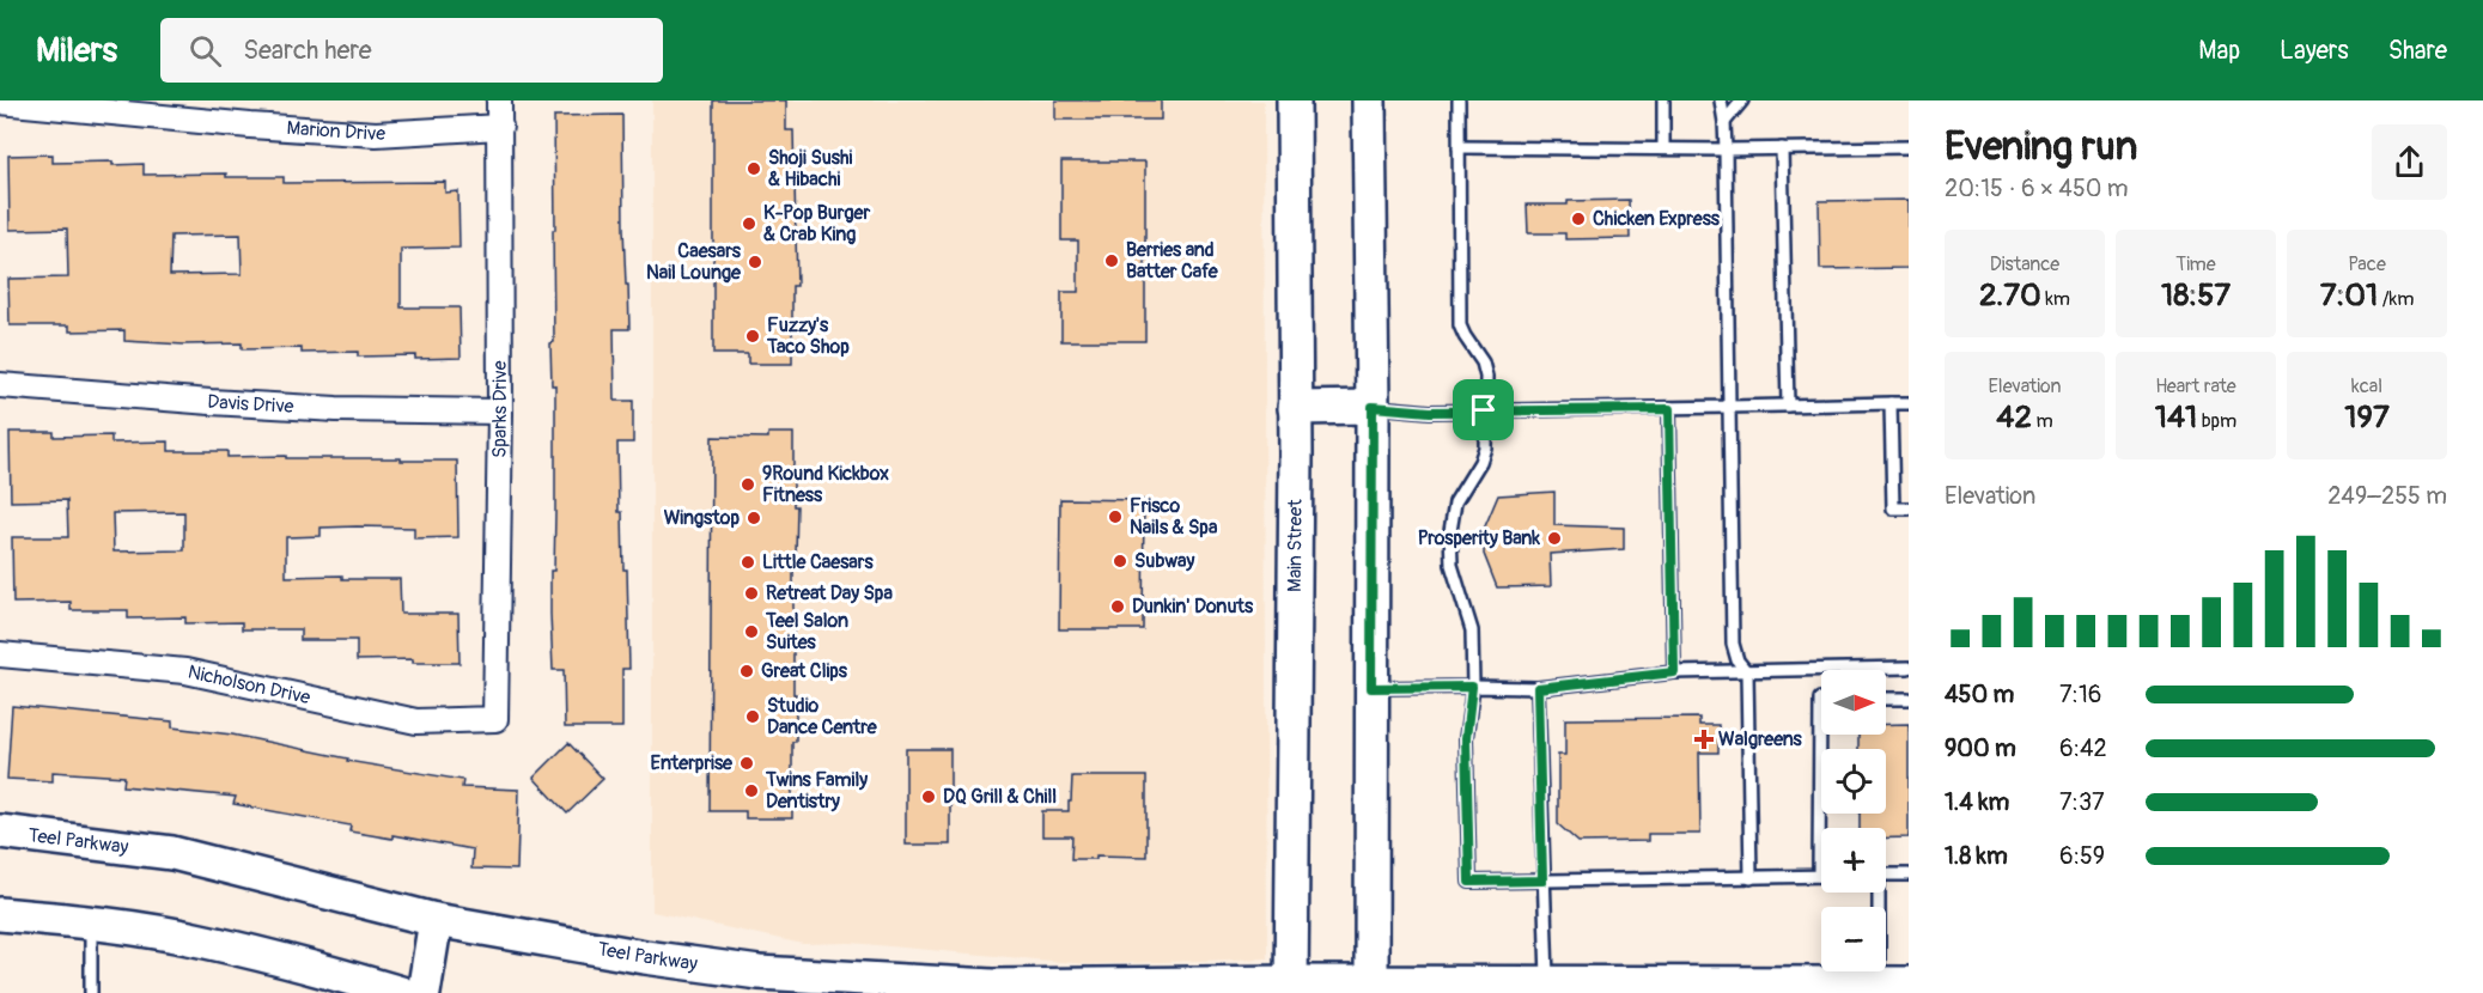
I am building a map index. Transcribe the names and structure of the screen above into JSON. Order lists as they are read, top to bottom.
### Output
{
  "streets": {
    "main road": ["Main Street", "Teel Parkway"],
    "street": [
      "Marion Drive",
      "Davis Drive",
      "Sparks Drive",
      "Nicholson Drive"
    ]
  },
  "crossings": [
    ["Marion Drive", "Sparks Drive"],
    ["Davis Drive", "Sparks Drive"],
    ["Sparks Drive", "Nicholson Drive"],
    ["Main Street", "Teel Parkway"]
  ],
  "places": {
    "other": [
      "Shoji Sushi & Hibachi",
      "Chicken Express",
      "K-Pop Burger & Crab King",
      "Berries and Batter Cafe",
      "Caesars Nail Lounge",
      "Fuzzy's Taco Shop",
      "9Round Kickbox Fitness",
      "Frisco Nails & Spa",
      "Wingstop",
      "Prosperity Bank",
      "Subway",
      "Little Caesars",
      "Retreat Day Spa",
      "Dunkin' Donuts",
      "Teel Salon Suites",
      "Great Clips",
      "Studio Dance Centre",
      "Enterprise",
      "Twins Family Dentistry",
      "DQ Grill & Chill"
    ],
    "health": ["Walgreens"]
  },
  "north": "right",
  "page": {
    "header": "Milers",
    "search": "Search here",
    "nav": ["Map", "Layers", "Share"],
    "heading": ["Evening run", "20:15 · 6 × 450 m"],
    "stats": [
      ["Distance", "2.70 km"],
      ["Time", "18:57"],
      ["Pace", "7:01 /km"],
      ["Elevation", "42 m"],
      ["Heart rate", "141 bpm"],
      ["kcal", "197"]
    ],
    "chart": ["Elevation", "249–255 m"],
    "list": [
      {
        "name": "450 m",
        "note": "7:16"
      },
      {
        "name": "900 m",
        "note": "6:42"
      },
      {
        "name": "1.4 km",
        "note": "7:37"
      },
      {
        "name": "1.8 km",
        "note": "6:59"
      }
    ],
    "map_buttons": ["+", "−"]
  }
}
